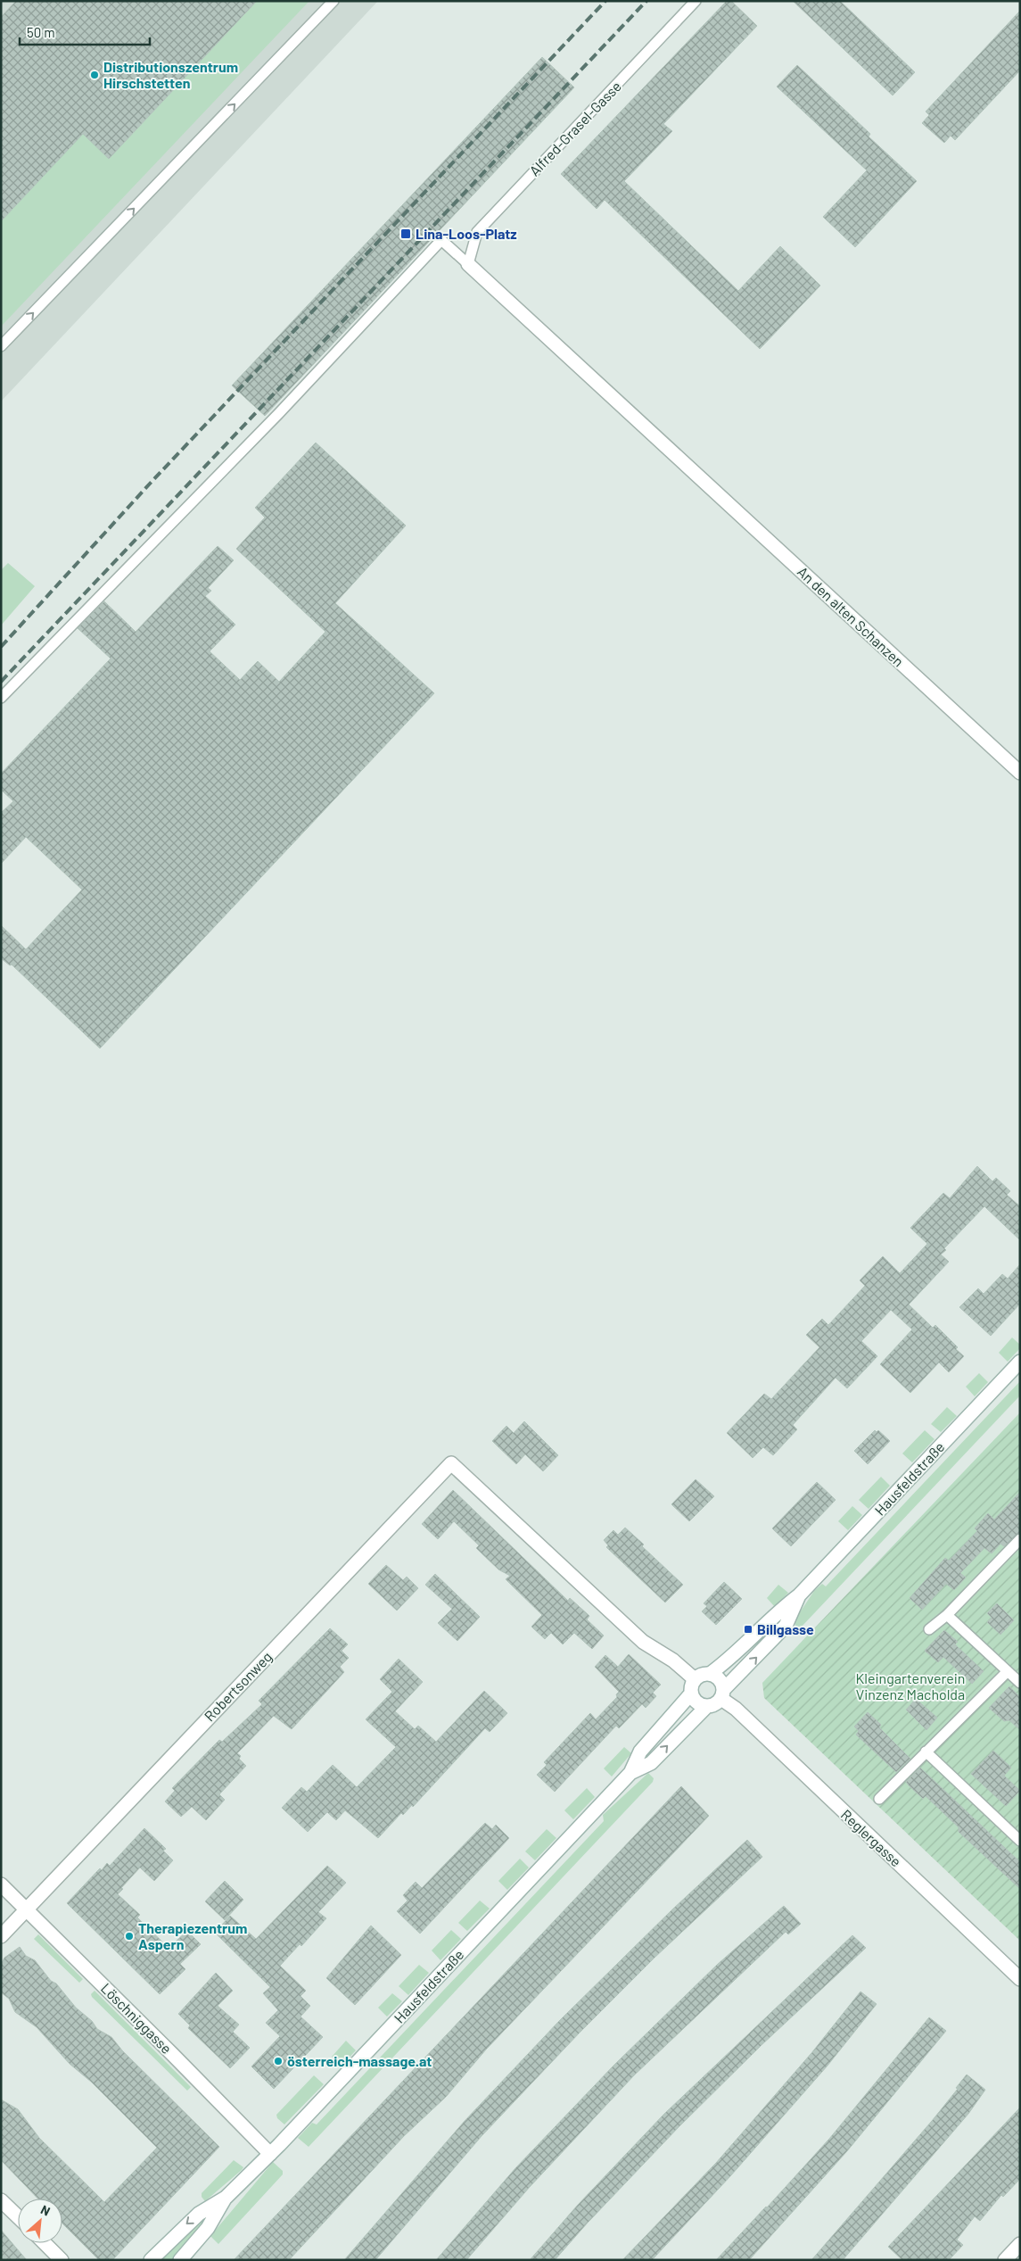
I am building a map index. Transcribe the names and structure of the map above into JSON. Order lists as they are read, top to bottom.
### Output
{
  "streets": {
    "street": [
      "An den alten Schanzen",
      "Hausfeldstraße",
      "Robertsonweg",
      "Reglergasse",
      "Löschniggasse"
    ],
    "lane": ["Alfred-Grasel-Gasse"]
  },
  "crossings": [
    ["Alfred-Grasel-Gasse", "An den alten Schanzen"],
    ["Hausfeldstraße", "Robertsonweg"],
    ["Hausfeldstraße", "Reglergasse"],
    ["Hausfeldstraße", "Löschniggasse"],
    ["Robertsonweg", "Reglergasse"],
    ["Robertsonweg", "Löschniggasse"]
  ],
  "parks": ["Kleingartenverein Vinzenz Macholda"],
  "places": {
    "other": ["Distributionszentrum Hirschstetten", "Therapiezentrum Aspern", "österreich-massage.at"],
    "transit": ["Lina-Loos-Platz", "Billgasse"]
  },
  "scale_bar": "50 m",
  "north": "top right"
}
